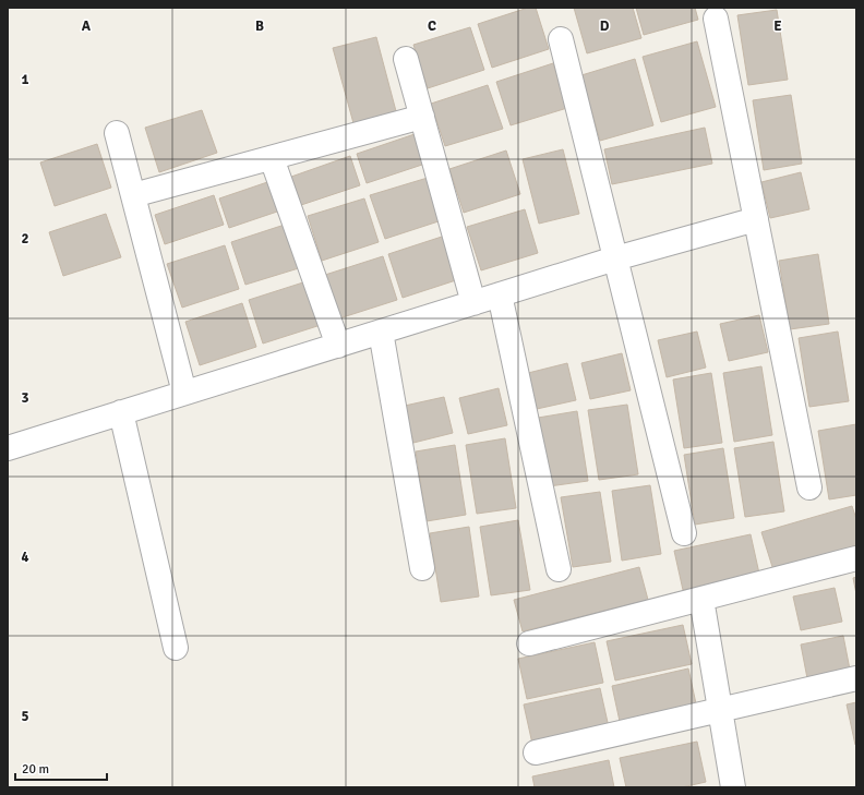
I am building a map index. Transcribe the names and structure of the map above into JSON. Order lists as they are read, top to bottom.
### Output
{
  "scale_bar": "20 m",
  "grid": {
    "columns": [
      "A",
      "B",
      "C",
      "D",
      "E"
    ],
    "rows": [
      "1",
      "2",
      "3",
      "4",
      "5"
    ]
  }
}
